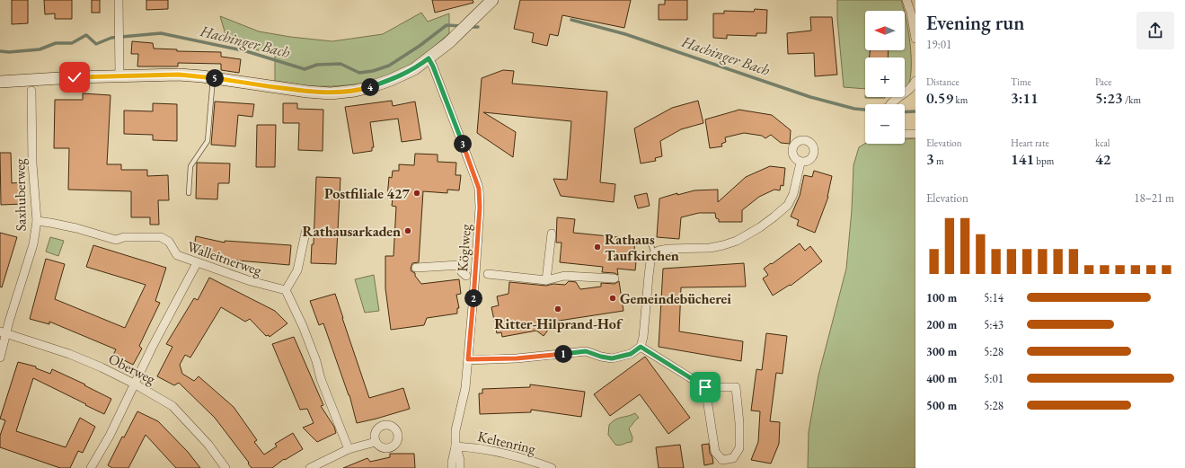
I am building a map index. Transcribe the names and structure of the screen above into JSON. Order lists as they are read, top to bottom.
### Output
{
  "streets": {
    "street": [
      "Saxhuberweg",
      "Köglweg",
      "Walleitnerweg",
      "Oberweg",
      "Keltenring"
    ]
  },
  "crossings": [
    ["Saxhuberweg", "Walleitnerweg"],
    ["Saxhuberweg", "Oberweg"],
    ["Köglweg", "Keltenring"]
  ],
  "water": ["Hachinger Bach"],
  "places": [
    "Postfiliale 427",
    "Rathausarkaden",
    "Rathaus Taufkirchen",
    "Gemeindebücherei",
    "Ritter-Hilprand-Hof"
  ],
  "north": "left",
  "page": {
    "heading": ["Evening run", "19:01"],
    "map_buttons": ["+", "−"],
    "stats": [
      ["Distance", "0.59 km"],
      ["Time", "3:11"],
      ["Pace", "5:23 /km"],
      ["Elevation", "3 m"],
      ["Heart rate", "141 bpm"],
      ["kcal", "42"]
    ],
    "pins": [
      "5",
      "4",
      "3",
      "2",
      "1"
    ],
    "chart": ["Elevation", "18–21 m"],
    "list": [
      {
        "name": "100 m",
        "note": "5:14"
      },
      {
        "name": "200 m",
        "note": "5:43"
      },
      {
        "name": "300 m",
        "note": "5:28"
      },
      {
        "name": "400 m",
        "note": "5:01"
      },
      {
        "name": "500 m",
        "note": "5:28"
      }
    ]
  }
}
